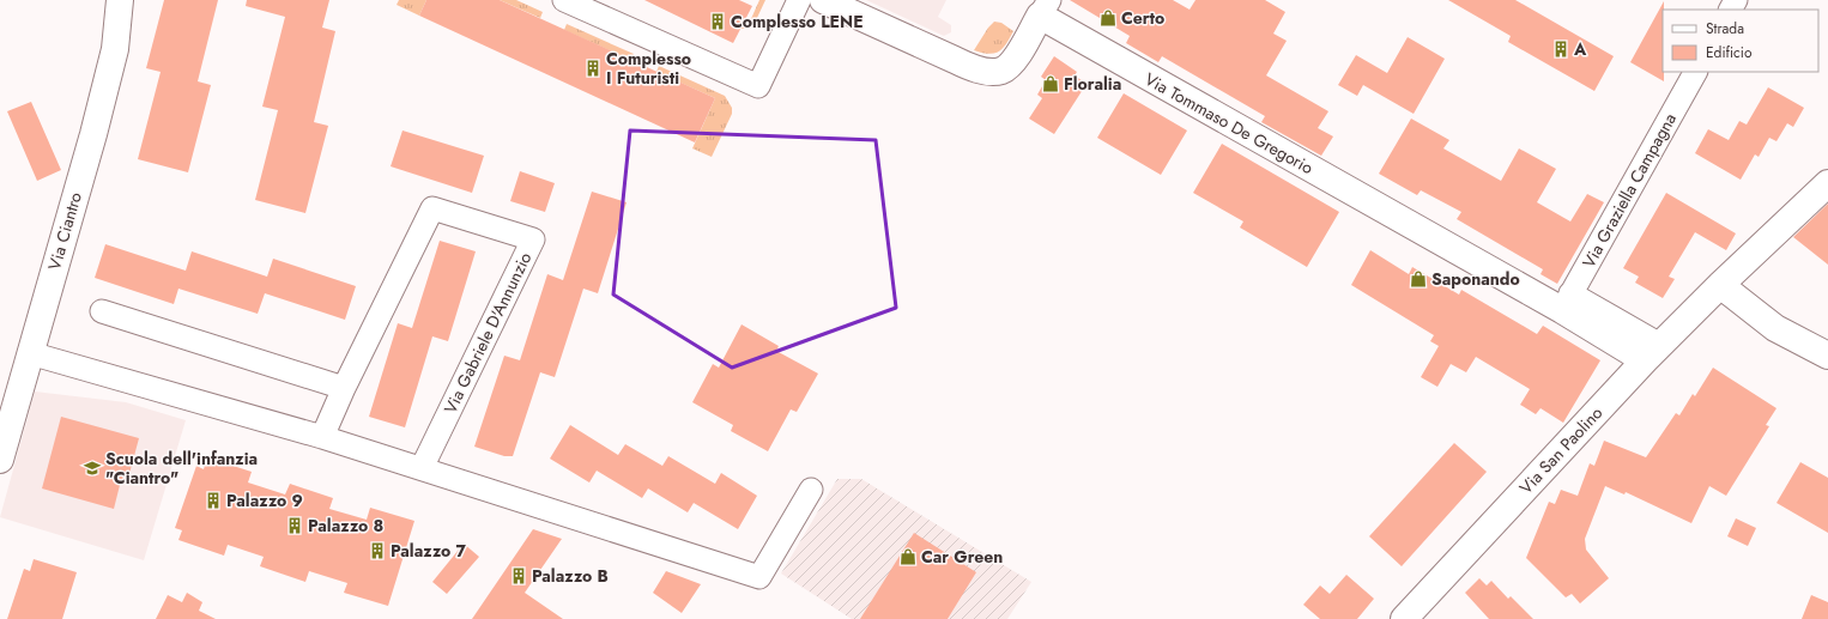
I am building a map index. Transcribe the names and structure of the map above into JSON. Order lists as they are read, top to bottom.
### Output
{
  "streets": {
    "street": [
      "Via Tommaso De Gregorio",
      "Via Graziella Campagna",
      "Via Ciantro",
      "Via Gabriele D'Annunzio",
      "Via San Paolino"
    ]
  },
  "crossings": [
    ["Via Tommaso De Gregorio", "Via Graziella Campagna"],
    ["Via Tommaso De Gregorio", "Via San Paolino"]
  ],
  "places": {
    "shop": [
      "Certo",
      "Floralia",
      "Saponando",
      "Car Green"
    ],
    "building": [
      "Complesso LENE",
      "A",
      "Complesso I Futuristi",
      "Palazzo 9",
      "Palazzo 8",
      "Palazzo 7",
      "Palazzo B"
    ],
    "school or university": ["Scuola dell'infanzia \"Ciantro\""]
  },
  "legend": ["Strada", "Edificio"]
}
